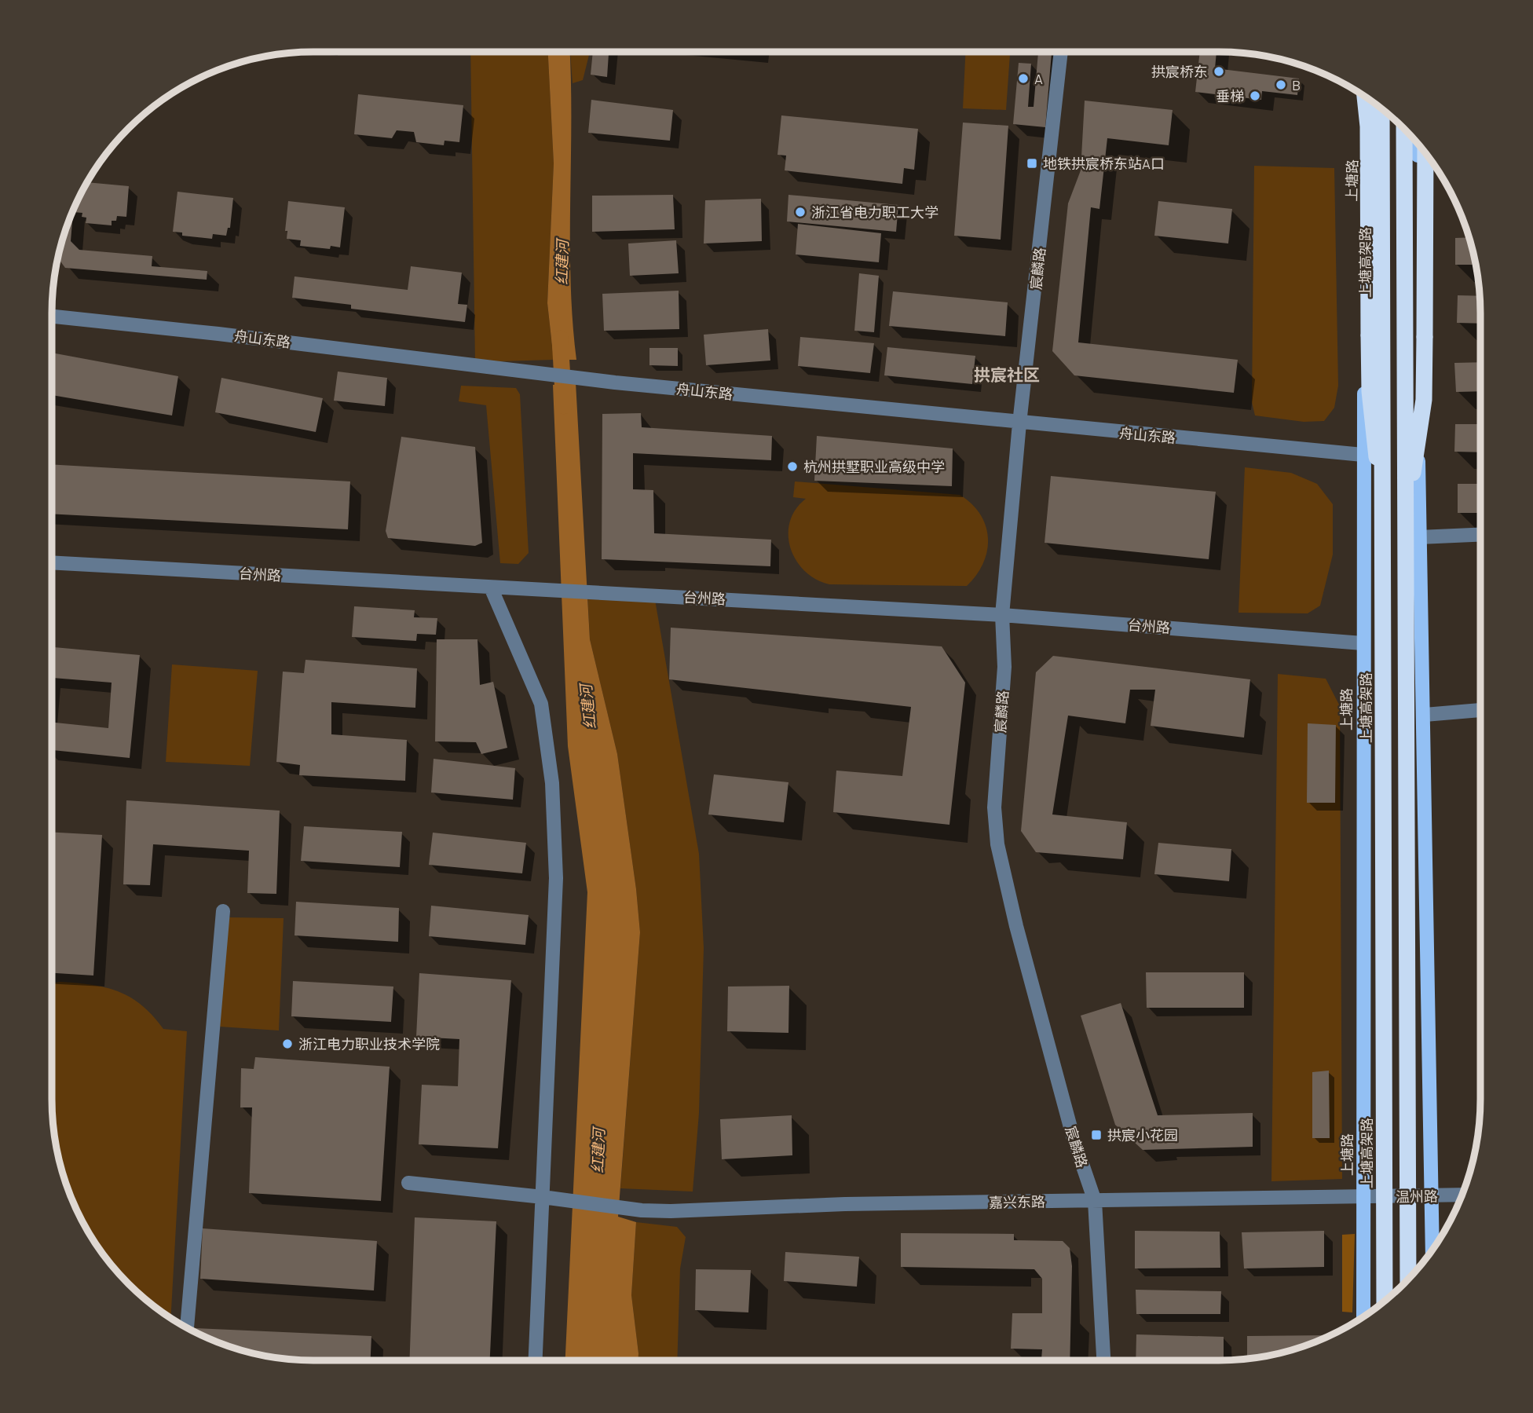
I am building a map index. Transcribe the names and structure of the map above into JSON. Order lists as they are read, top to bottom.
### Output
{
  "streets": {
    "highway": ["上塘高架路"],
    "main road": ["上塘路"],
    "street": [
      "宸麟路",
      "舟山东路",
      "台州路",
      "温州路",
      "嘉兴东路"
    ]
  },
  "crossings": [
    ["上塘路", "舟山东路"],
    ["上塘路", "台州路"],
    ["上塘路", "温州路"],
    ["上塘路", "嘉兴东路"],
    ["宸麟路", "舟山东路"],
    ["宸麟路", "台州路"],
    ["宸麟路", "嘉兴东路"],
    ["温州路", "嘉兴东路"]
  ],
  "districts": ["拱宸社区"],
  "water": ["红建河"],
  "places": {
    "other": [
      "拱宸桥东",
      "A",
      "B",
      "垂梯",
      "浙江省电力职工大学",
      "杭州拱墅职业高级中学",
      "浙江电力职业技术学院"
    ],
    "transit": ["地铁拱宸桥东站A口", "拱宸小花园"]
  }
}
